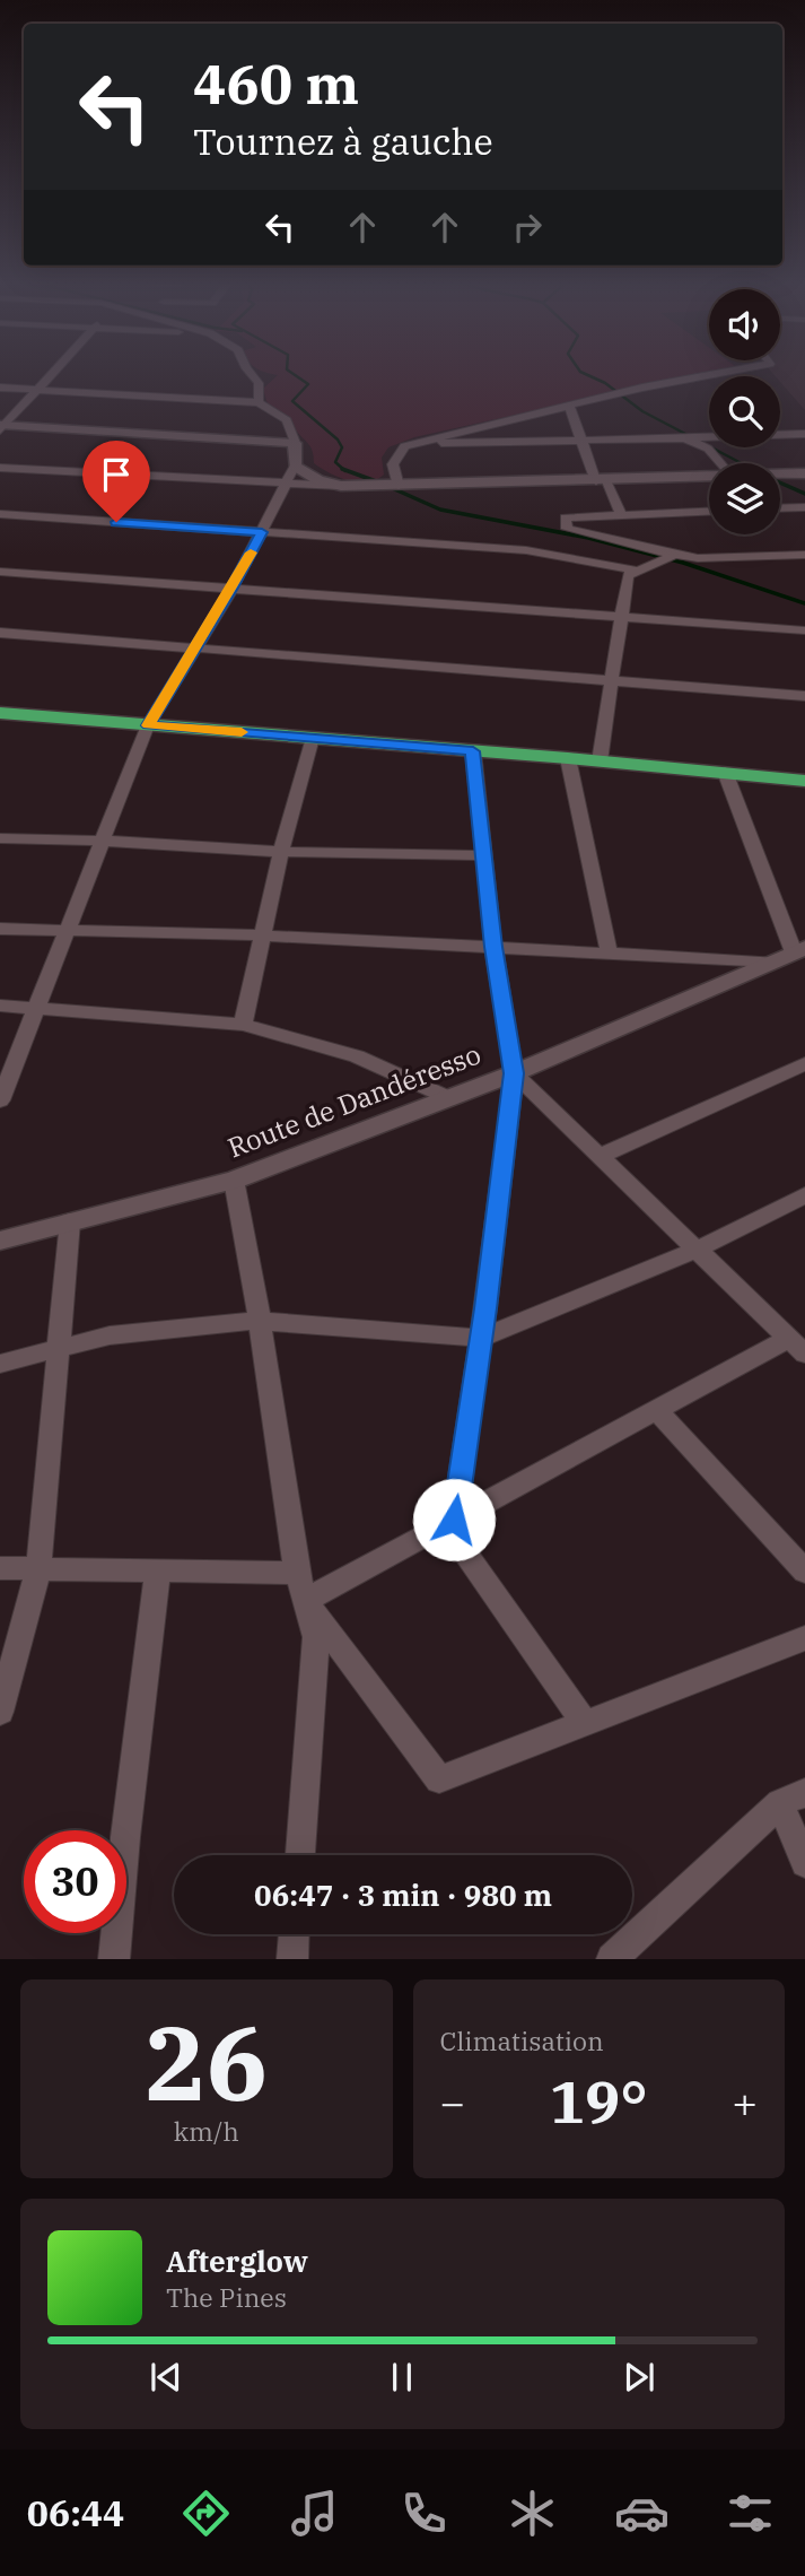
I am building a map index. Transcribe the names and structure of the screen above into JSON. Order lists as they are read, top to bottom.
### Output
{
  "streets": {
    "street": ["Route de Dandéresso"]
  },
  "page": {
    "turn": ["460 m", "Tournez à gauche"],
    "limit": "30",
    "trip": "06:47 · 3 min · 980 m",
    "tile": [
      ["26", "km/h"],
      "Climatisation"
    ],
    "heat": ["−", "19°", "+"],
    "song": ["Afterglow", "The Pines"],
    "tabs": "06:44"
  }
}
